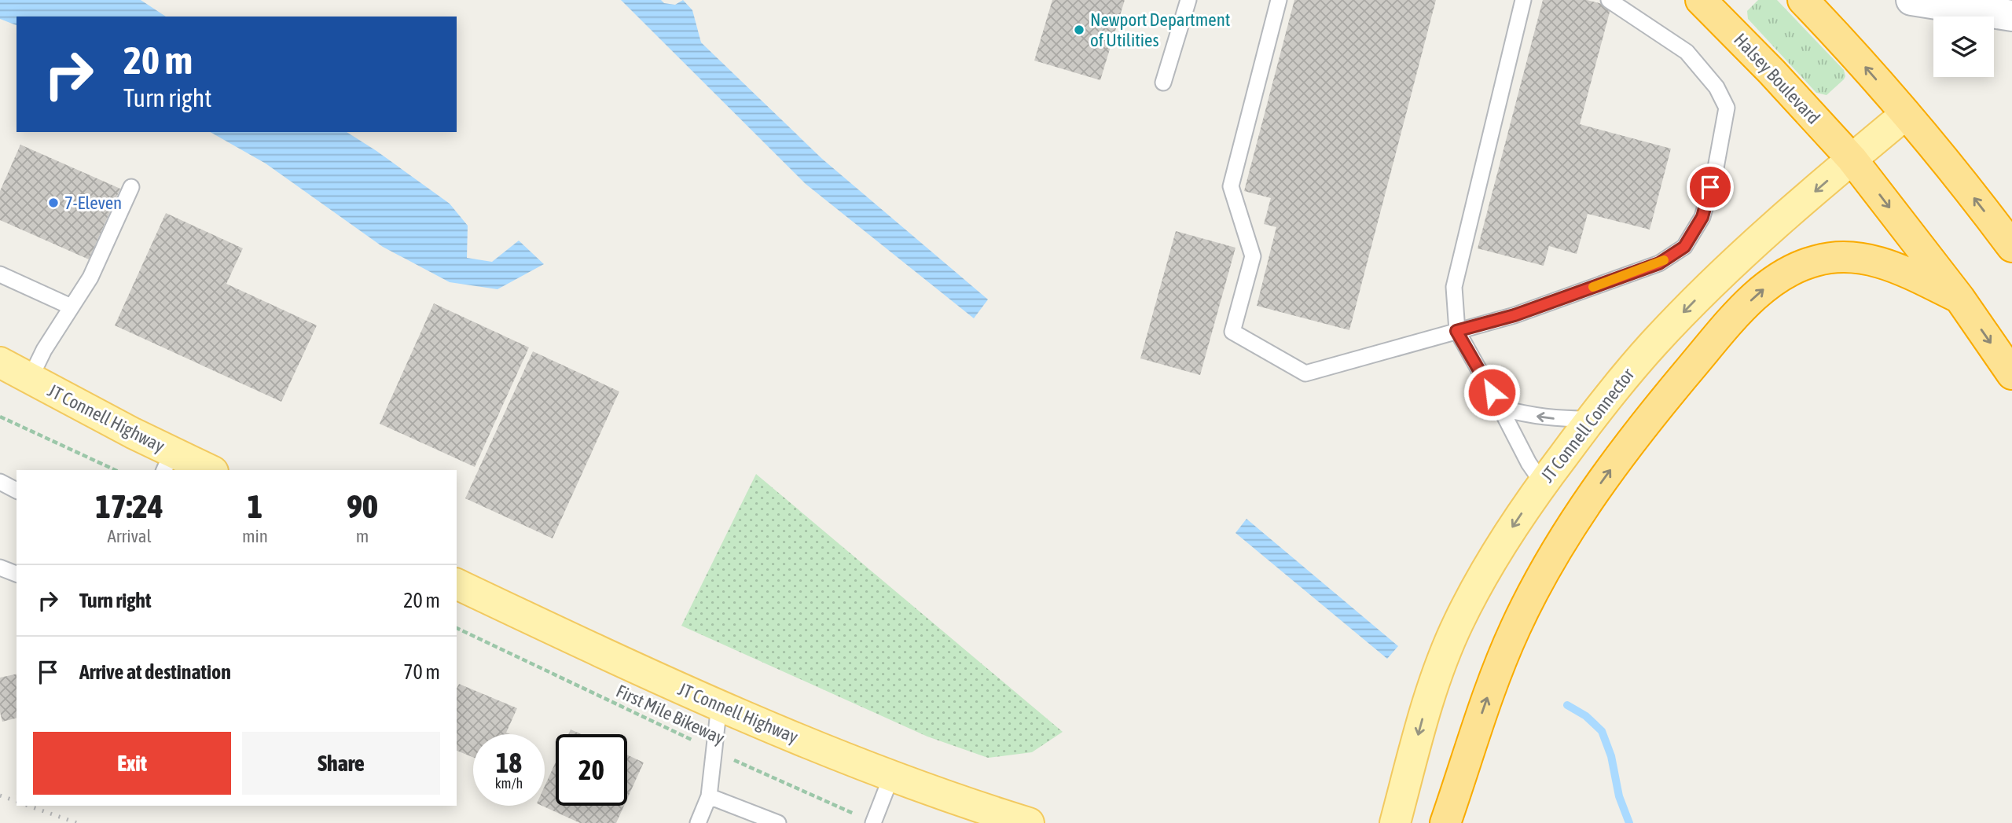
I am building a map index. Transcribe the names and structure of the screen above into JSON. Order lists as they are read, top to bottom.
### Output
{
  "streets": {
    "highway": ["Halsey Boulevard"],
    "main road": ["JT Connell Highway", "JT Connell Connector"],
    "path": ["First Mile Bikeway"]
  },
  "crossings": [
    ["Halsey Boulevard", "JT Connell Connector"]
  ],
  "one_way": ["JT Connell Connector"],
  "places": ["Newport Department of Utilities", "7-Eleven"],
  "page": {
    "turn": ["20 m", "Turn right"],
    "eta": [
      "17:24",
      "Arrival",
      "1",
      "min",
      "90",
      "m"
    ],
    "list": [
      {
        "name": "Turn right",
        "value": "20 m"
      },
      {
        "name": "Arrive at destination",
        "value": "70 m"
      }
    ],
    "buttons": ["Exit", "Share"],
    "speed": "18 km/h",
    "limit": "20"
  }
}
